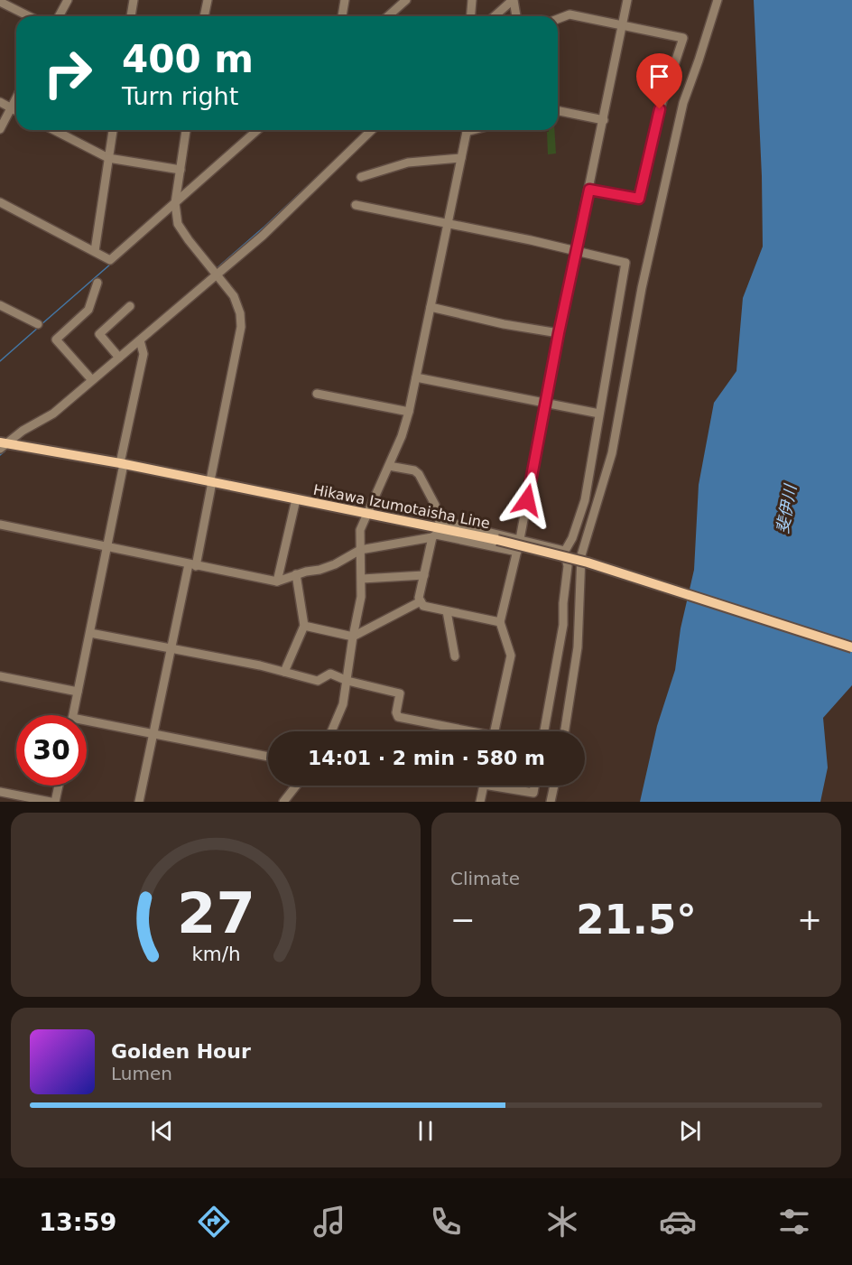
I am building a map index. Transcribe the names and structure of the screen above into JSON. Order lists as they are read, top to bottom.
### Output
{
  "streets": {
    "main road": ["Hikawa Izumotaisha Line"]
  },
  "water": ["斐伊川"],
  "page": {
    "turn": ["400 m", "Turn right"],
    "limit": "30",
    "trip": "14:01 · 2 min · 580 m",
    "tile": "Climate",
    "heat": ["−", "21.5°", "+"],
    "song": ["Golden Hour", "Lumen"],
    "tabs": "13:59",
    "gauge": ["27", "km/h"]
  }
}
